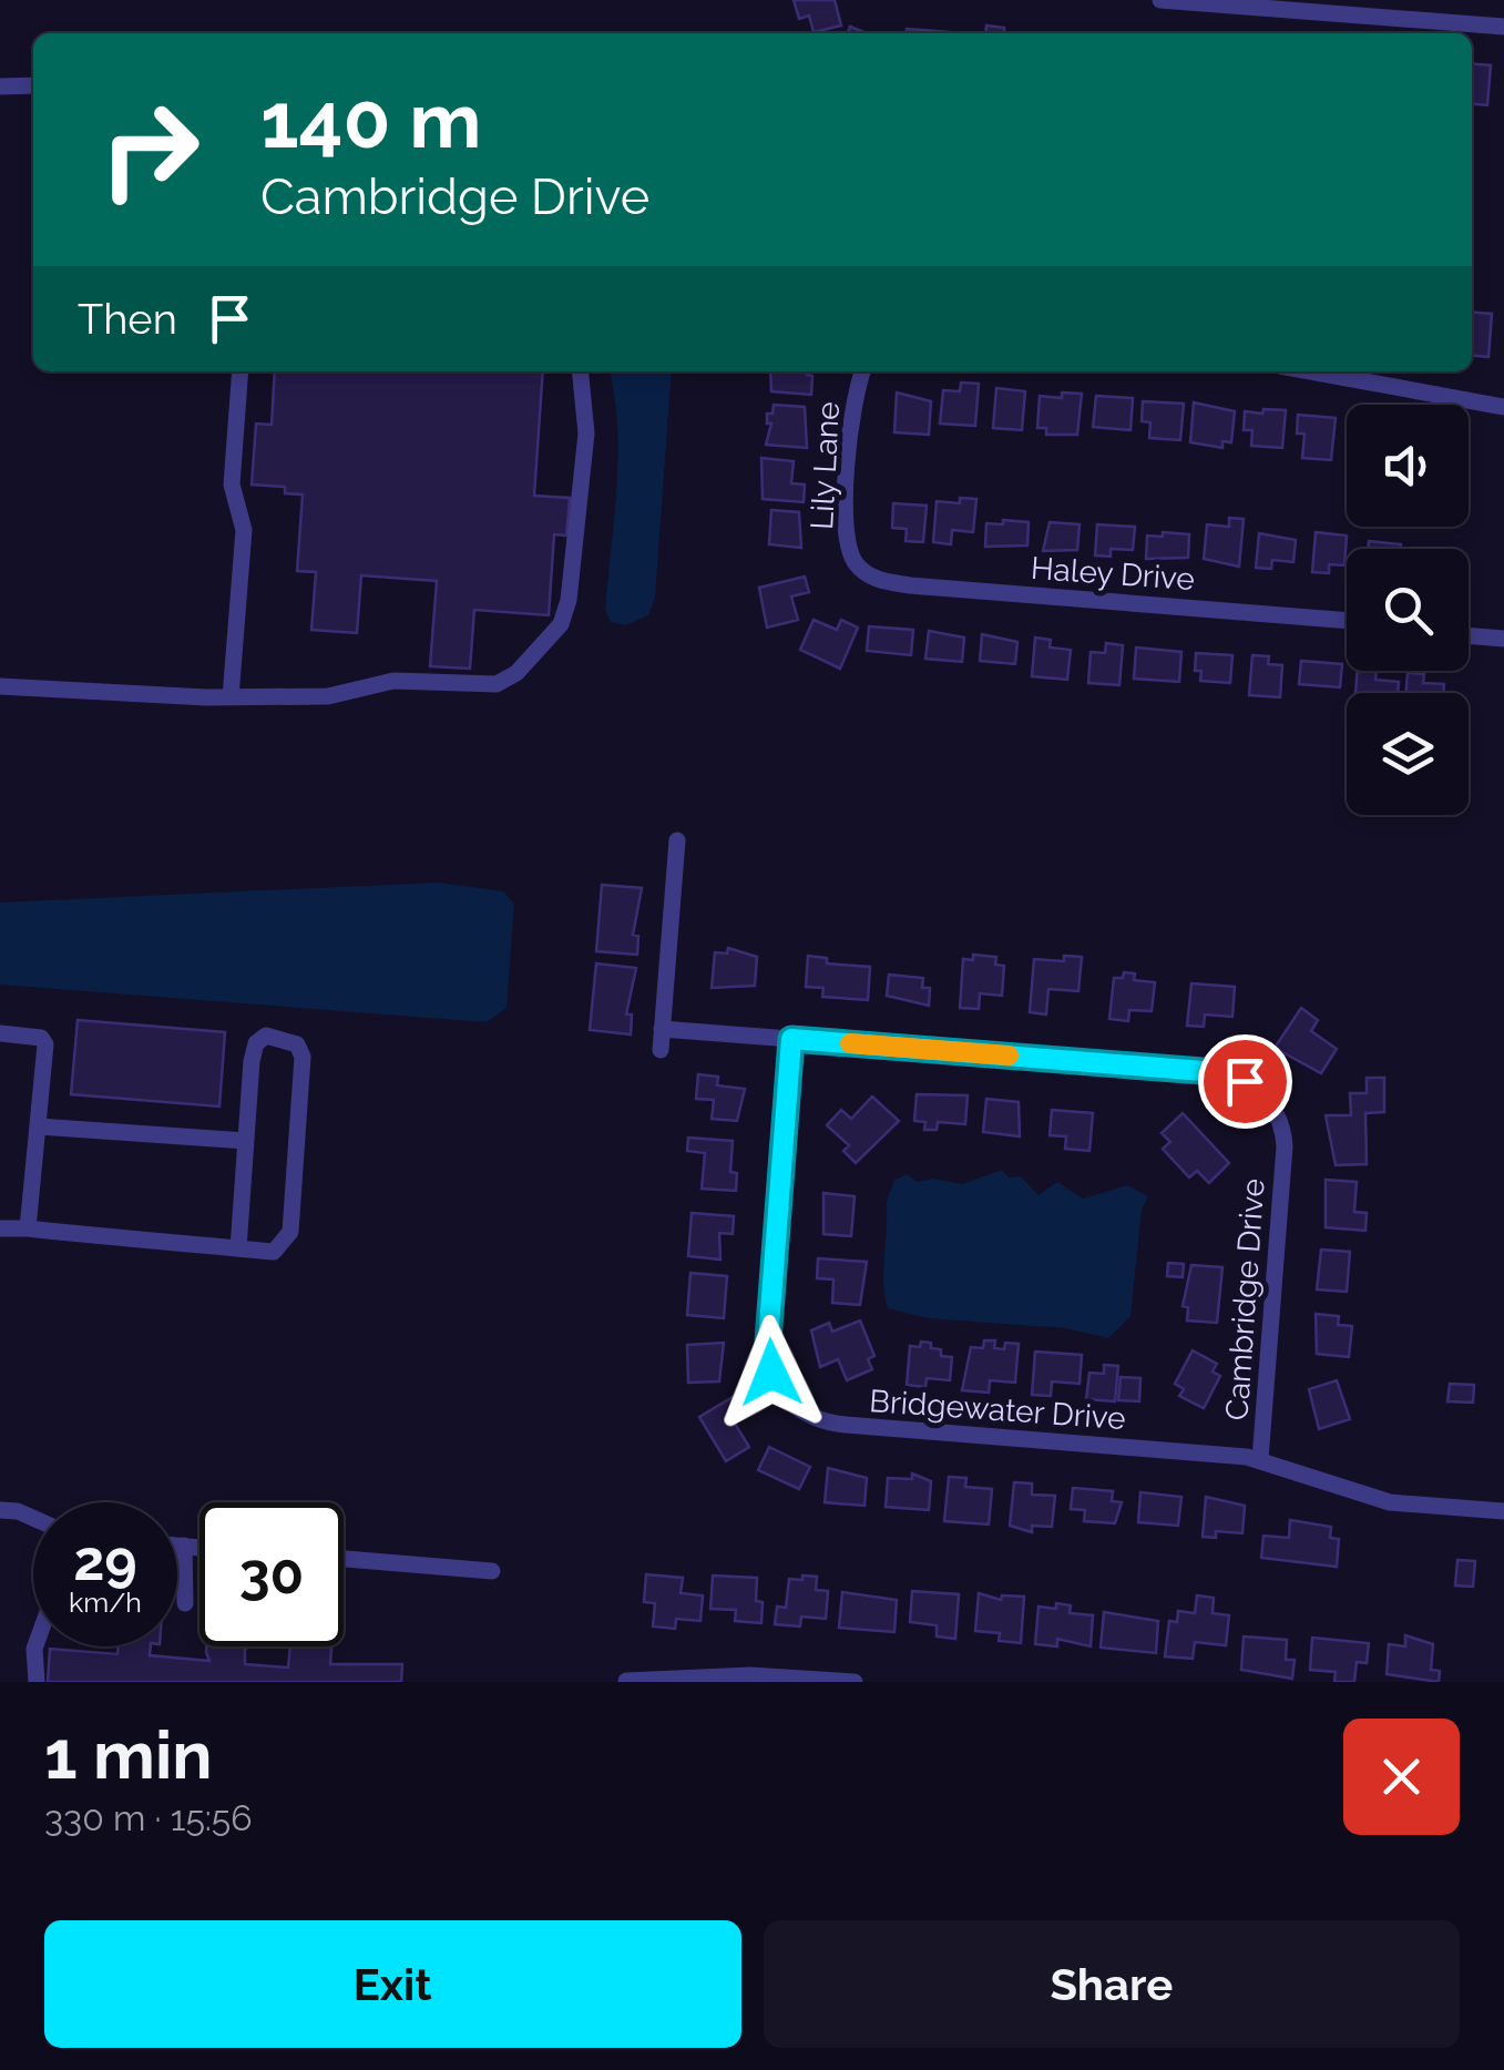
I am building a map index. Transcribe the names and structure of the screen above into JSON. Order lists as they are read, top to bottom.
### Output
{
  "streets": {
    "street": [
      "Lily Lane",
      "Haley Drive",
      "Cambridge Drive",
      "Bridgewater Drive"
    ]
  },
  "crossings": [
    ["Lily Lane", "Haley Drive"],
    ["Cambridge Drive", "Bridgewater Drive"]
  ],
  "page": {
    "turn": ["140 m", "Cambridge Drive"],
    "then": "Then",
    "speed": "29 km/h",
    "limit": "30",
    "heading": ["1 min", "330 m · 15:56"],
    "buttons": ["Exit", "Share"]
  }
}
